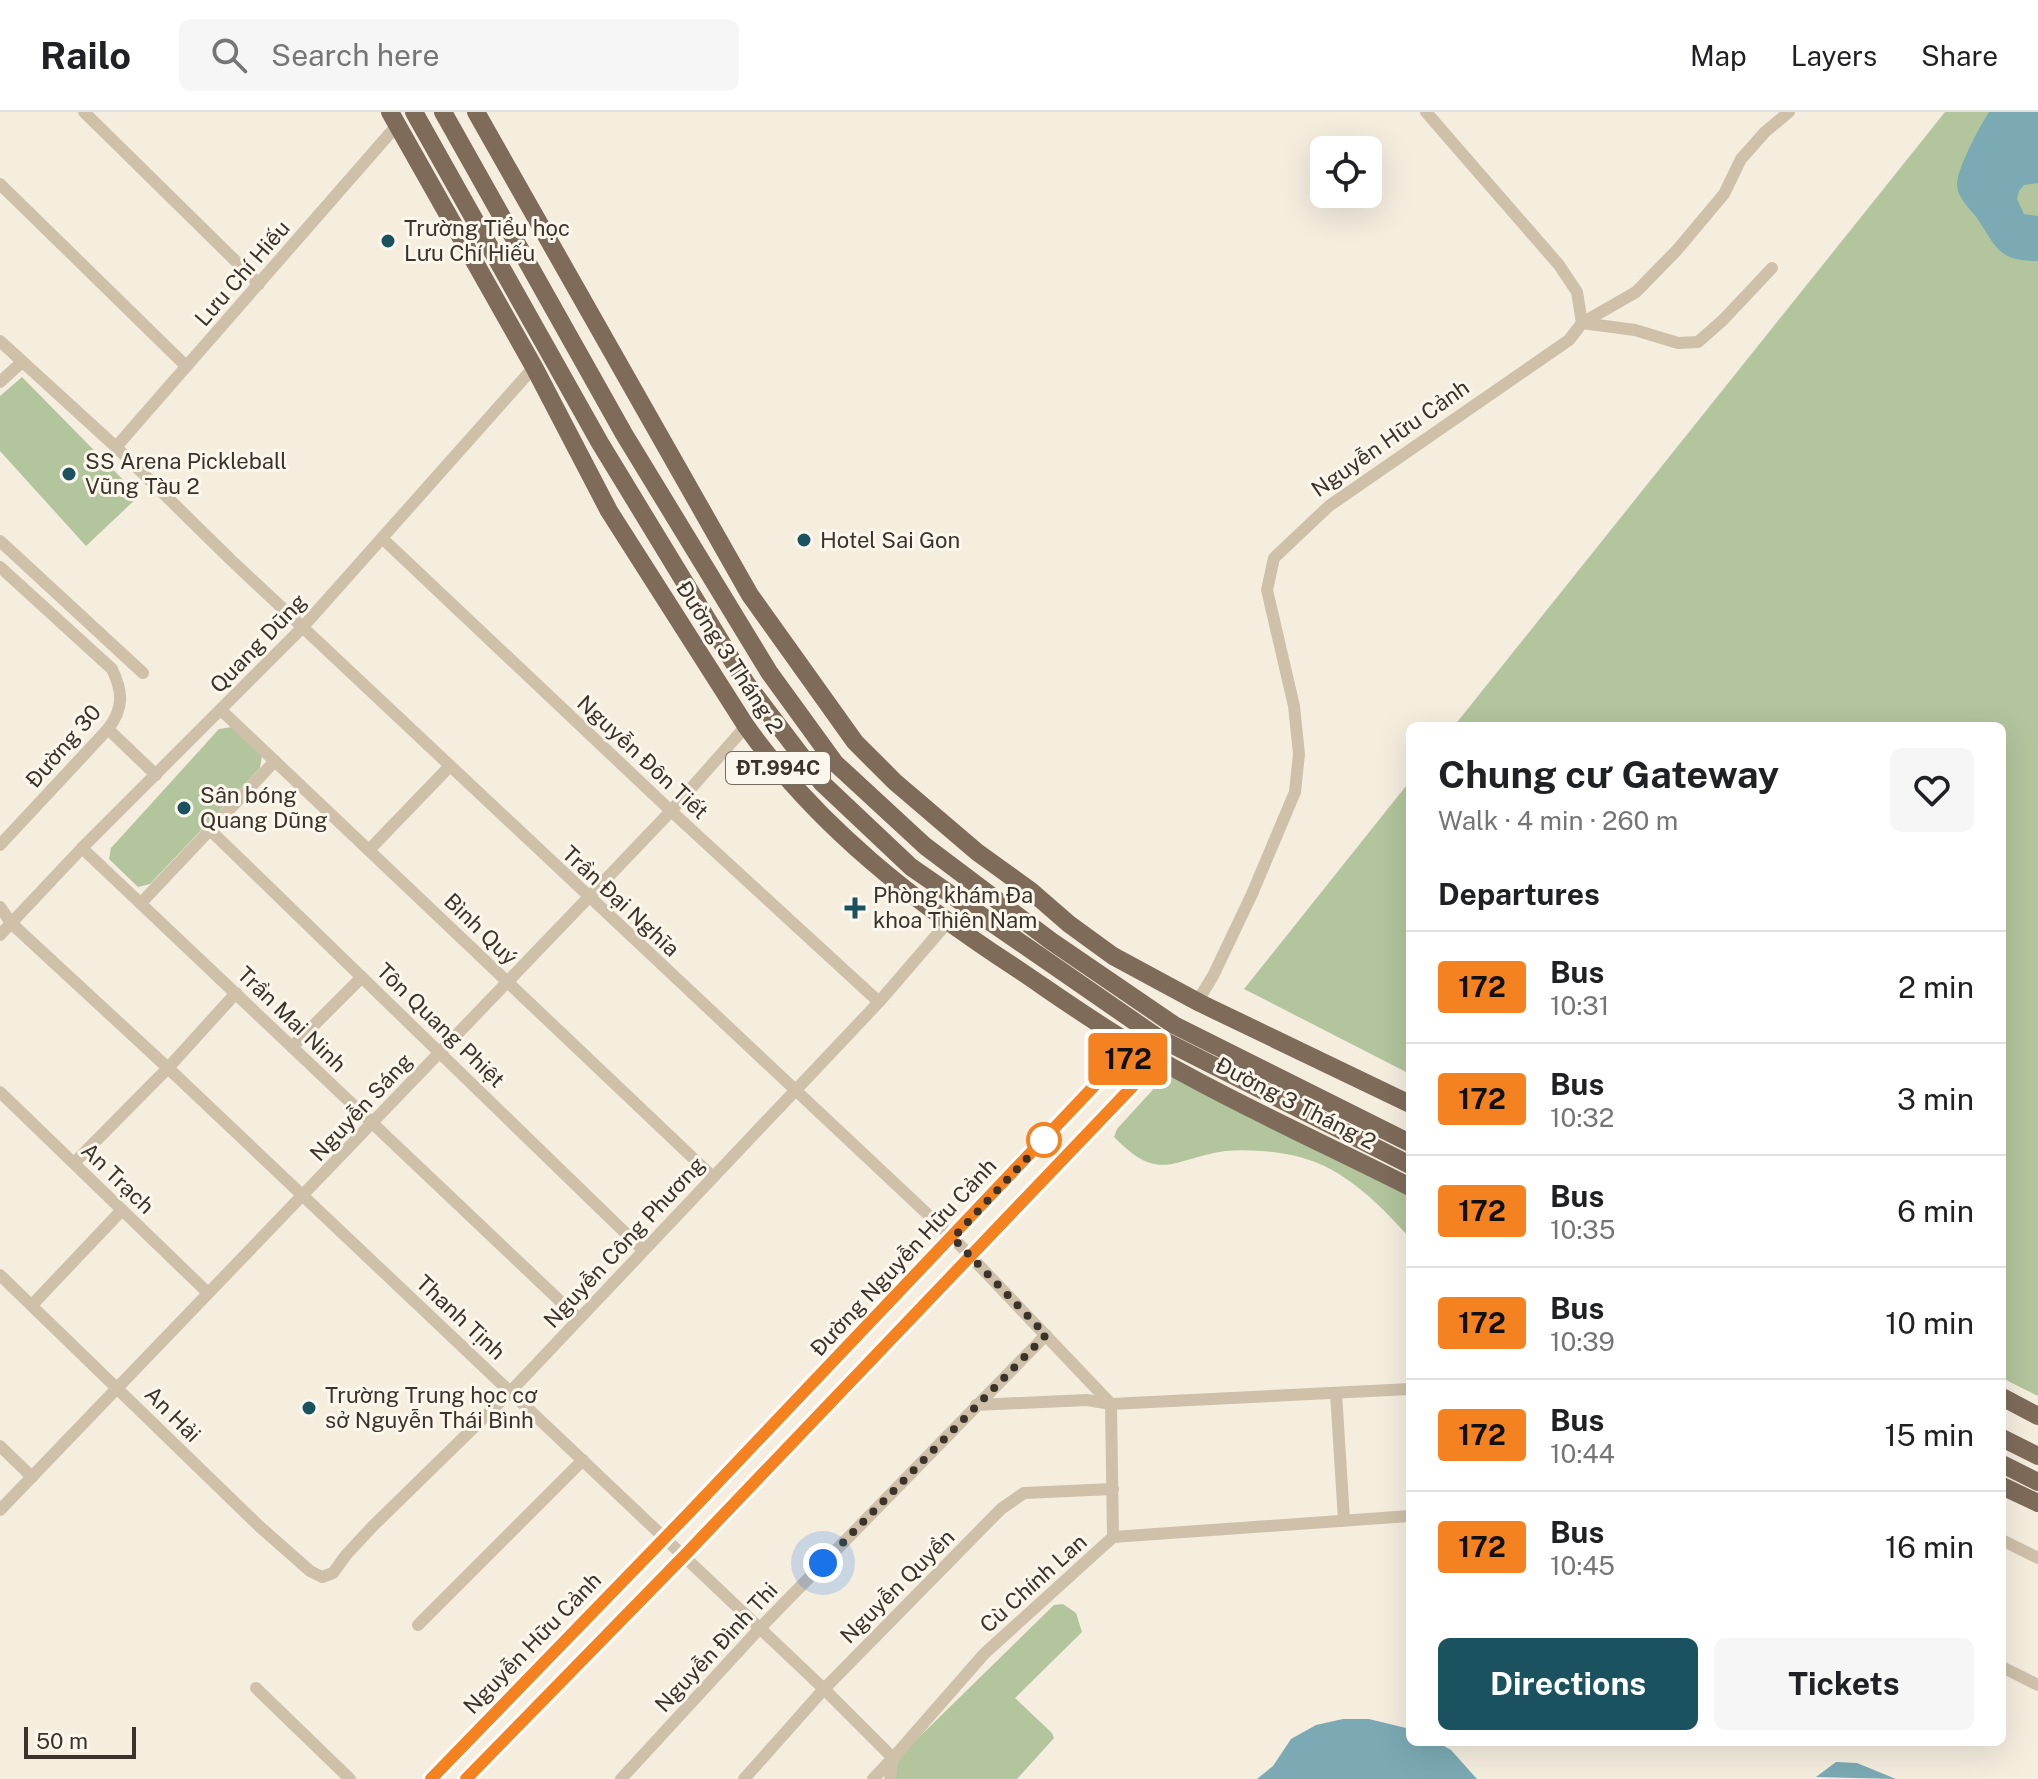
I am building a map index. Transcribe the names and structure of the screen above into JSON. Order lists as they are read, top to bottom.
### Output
{
  "streets": {
    "main road": [
      "Nguyễn Hữu Cảnh",
      "Đường 3 Tháng 2",
      "ĐT.994C",
      "Đường Nguyễn Hữu Cảnh"
    ],
    "street": [
      "Lưu Chí Hiếu",
      "Quang Dũng",
      "Đường 30",
      "Nguyễn Đôn Tiết",
      "Trần Đại Nghĩa",
      "Bình Quý",
      "Trần Mai Ninh",
      "Tôn Quang Phiệt",
      "Nguyễn Sáng",
      "An Trạch",
      "Nguyễn Công Phương",
      "Thanh Tịnh",
      "An Hải",
      "Cù Chính Lan",
      "Nguyễn Quyền",
      "Nguyễn Đình Thi"
    ]
  },
  "crossings": [
    ["Lưu Chí Hiếu", "Đường 3 Tháng 2"],
    ["Lưu Chí Hiếu", "Trần Đại Nghĩa"],
    ["Nguyễn Hữu Cảnh", "ĐT.994C"],
    ["Nguyễn Hữu Cảnh", "Đường Nguyễn Hữu Cảnh"],
    ["Nguyễn Hữu Cảnh", "Thanh Tịnh"],
    ["Quang Dũng", "Đường 3 Tháng 2"],
    ["Quang Dũng", "Nguyễn Đôn Tiết"],
    ["Quang Dũng", "Trần Đại Nghĩa"],
    ["Quang Dũng", "Bình Quý"],
    ["Quang Dũng", "Trần Mai Ninh"],
    ["Quang Dũng", "Thanh Tịnh"],
    ["Đường 3 Tháng 2", "Nguyễn Sáng"],
    ["Đường 3 Tháng 2", "Nguyễn Công Phương"],
    ["Đường 3 Tháng 2", "Đường Nguyễn Hữu Cảnh"],
    ["Nguyễn Đôn Tiết", "Nguyễn Sáng"],
    ["Nguyễn Đôn Tiết", "Nguyễn Công Phương"],
    ["Trần Đại Nghĩa", "Nguyễn Sáng"],
    ["Trần Đại Nghĩa", "Nguyễn Công Phương"],
    ["Trần Đại Nghĩa", "Đường Nguyễn Hữu Cảnh"],
    ["Trần Đại Nghĩa", "Nguyễn Đình Thi"],
    ["Bình Quý", "Nguyễn Sáng"],
    ["Bình Quý", "Nguyễn Công Phương"],
    ["Trần Mai Ninh", "Nguyễn Sáng"],
    ["Trần Mai Ninh", "Nguyễn Công Phương"],
    ["Tôn Quang Phiệt", "Nguyễn Sáng"],
    ["Tôn Quang Phiệt", "Nguyễn Công Phương"],
    ["Nguyễn Sáng", "An Trạch"],
    ["Nguyễn Sáng", "Thanh Tịnh"],
    ["Nguyễn Sáng", "An Hải"],
    ["Nguyễn Công Phương", "Thanh Tịnh"],
    ["Nguyễn Công Phương", "An Hải"],
    ["Đường Nguyễn Hữu Cảnh", "Thanh Tịnh"],
    ["Thanh Tịnh", "Cù Chính Lan"],
    ["Thanh Tịnh", "Nguyễn Quyền"],
    ["Thanh Tịnh", "Nguyễn Đình Thi"]
  ],
  "places": {
    "other": [
      "Trường Tiểu học Lưu Chí Hiếu",
      "SS Arena Pickleball Vũng Tàu 2",
      "Hotel Sai Gon",
      "Sân bóng Quang Dũng",
      "Trường Trung học cơ sở Nguyễn Thái Bình"
    ],
    "health": ["Phòng khám Đa khoa Thiên Nam"]
  },
  "lines": ["bus line 172"],
  "scale_bar": "50 m",
  "page": {
    "header": "Railo",
    "search": "Search here",
    "nav": ["Map", "Layers", "Share"],
    "on_map": "172",
    "heading": [
      ["Chung cư Gateway", "Walk · 4 min · 260 m"],
      "Departures"
    ],
    "list": [
      {
        "mark": "172",
        "name": "Bus",
        "note": "10:31",
        "value": "2 min"
      },
      {
        "mark": "172",
        "name": "Bus",
        "note": "10:32",
        "value": "3 min"
      },
      {
        "mark": "172",
        "name": "Bus",
        "note": "10:35",
        "value": "6 min"
      },
      {
        "mark": "172",
        "name": "Bus",
        "note": "10:39",
        "value": "10 min"
      },
      {
        "mark": "172",
        "name": "Bus",
        "note": "10:44",
        "value": "15 min"
      },
      {
        "mark": "172",
        "name": "Bus",
        "note": "10:45",
        "value": "16 min"
      }
    ],
    "buttons": ["Directions", "Tickets"],
    "scale": "50 m"
  }
}
